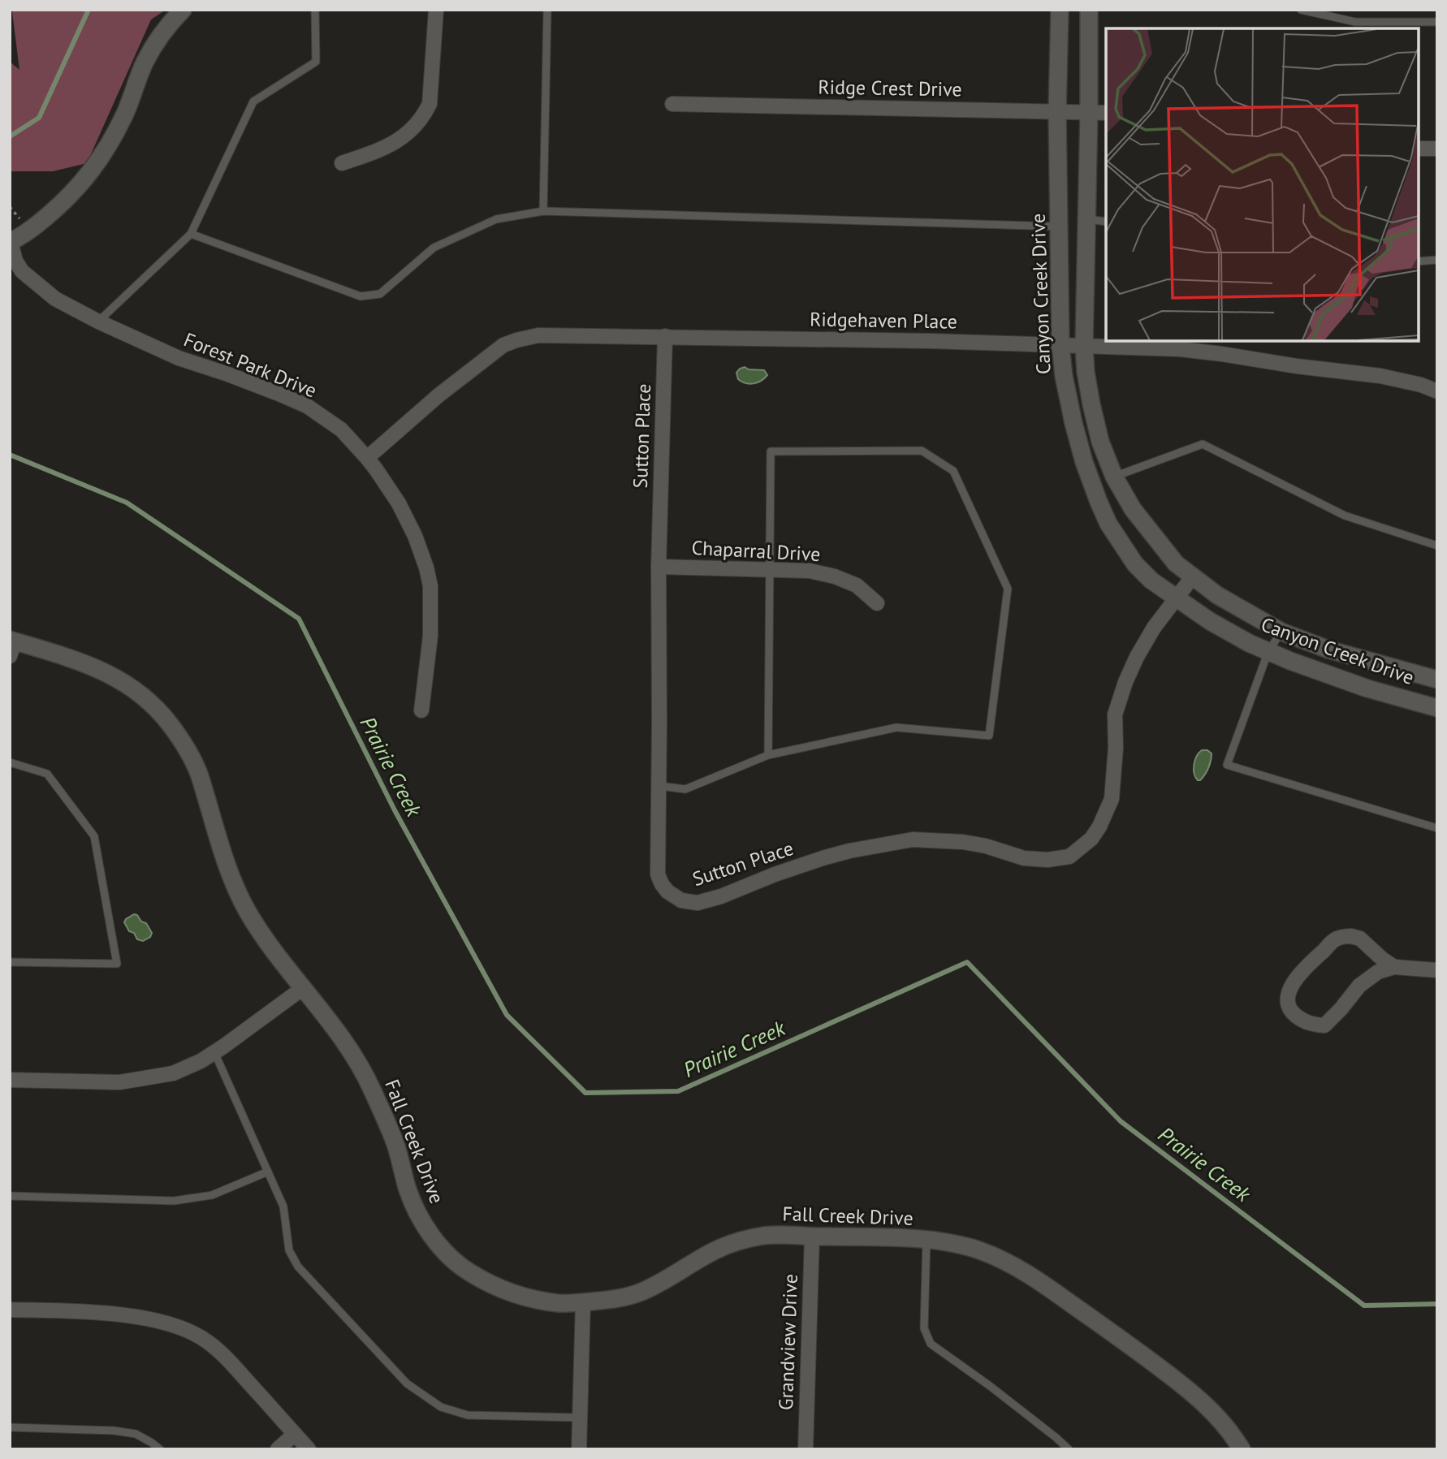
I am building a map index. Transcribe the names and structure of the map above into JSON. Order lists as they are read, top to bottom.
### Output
{
  "streets": {
    "street": [
      "Ridge Crest Drive",
      "Canyon Creek Drive",
      "Ridgehaven Place",
      "Forest Park Drive",
      "Sutton Place",
      "Chaparral Drive",
      "Fall Creek Drive",
      "Grandview Drive"
    ]
  },
  "crossings": [
    ["Ridge Crest Drive", "Canyon Creek Drive"],
    ["Canyon Creek Drive", "Ridgehaven Place"],
    ["Canyon Creek Drive", "Sutton Place"],
    ["Ridgehaven Place", "Forest Park Drive"],
    ["Ridgehaven Place", "Sutton Place"],
    ["Sutton Place", "Chaparral Drive"],
    ["Fall Creek Drive", "Grandview Drive"]
  ],
  "water": ["Prairie Creek"]
}
